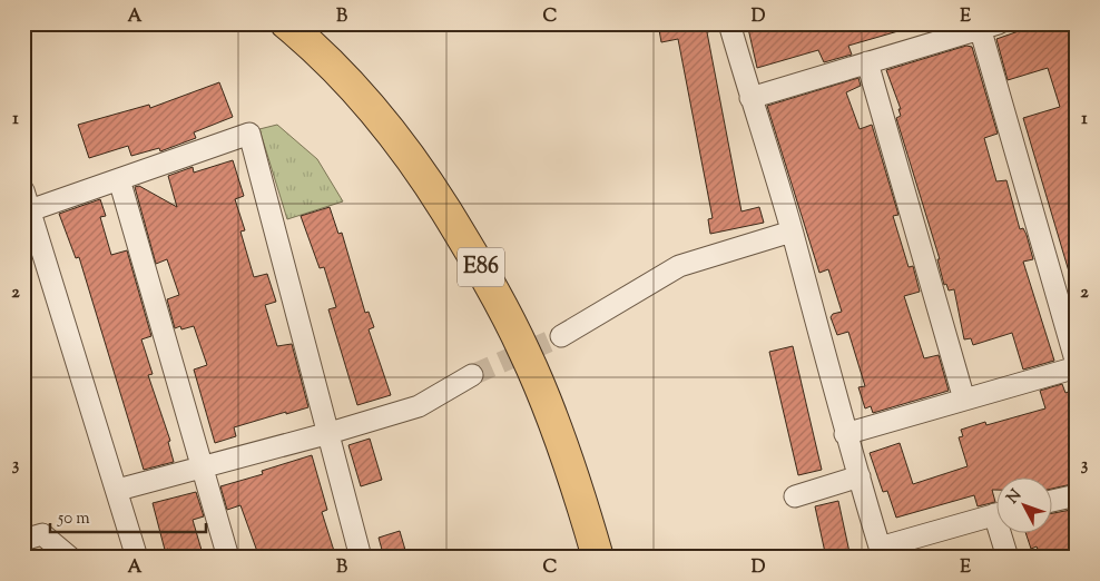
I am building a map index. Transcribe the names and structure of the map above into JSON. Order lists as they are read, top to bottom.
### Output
{
  "streets": {
    "highway": ["E86"]
  },
  "scale_bar": "50 m",
  "north": "top left",
  "grid": {
    "columns": [
      "A",
      "B",
      "C",
      "D",
      "E"
    ],
    "rows": ["1", "2", "3"]
  }
}
